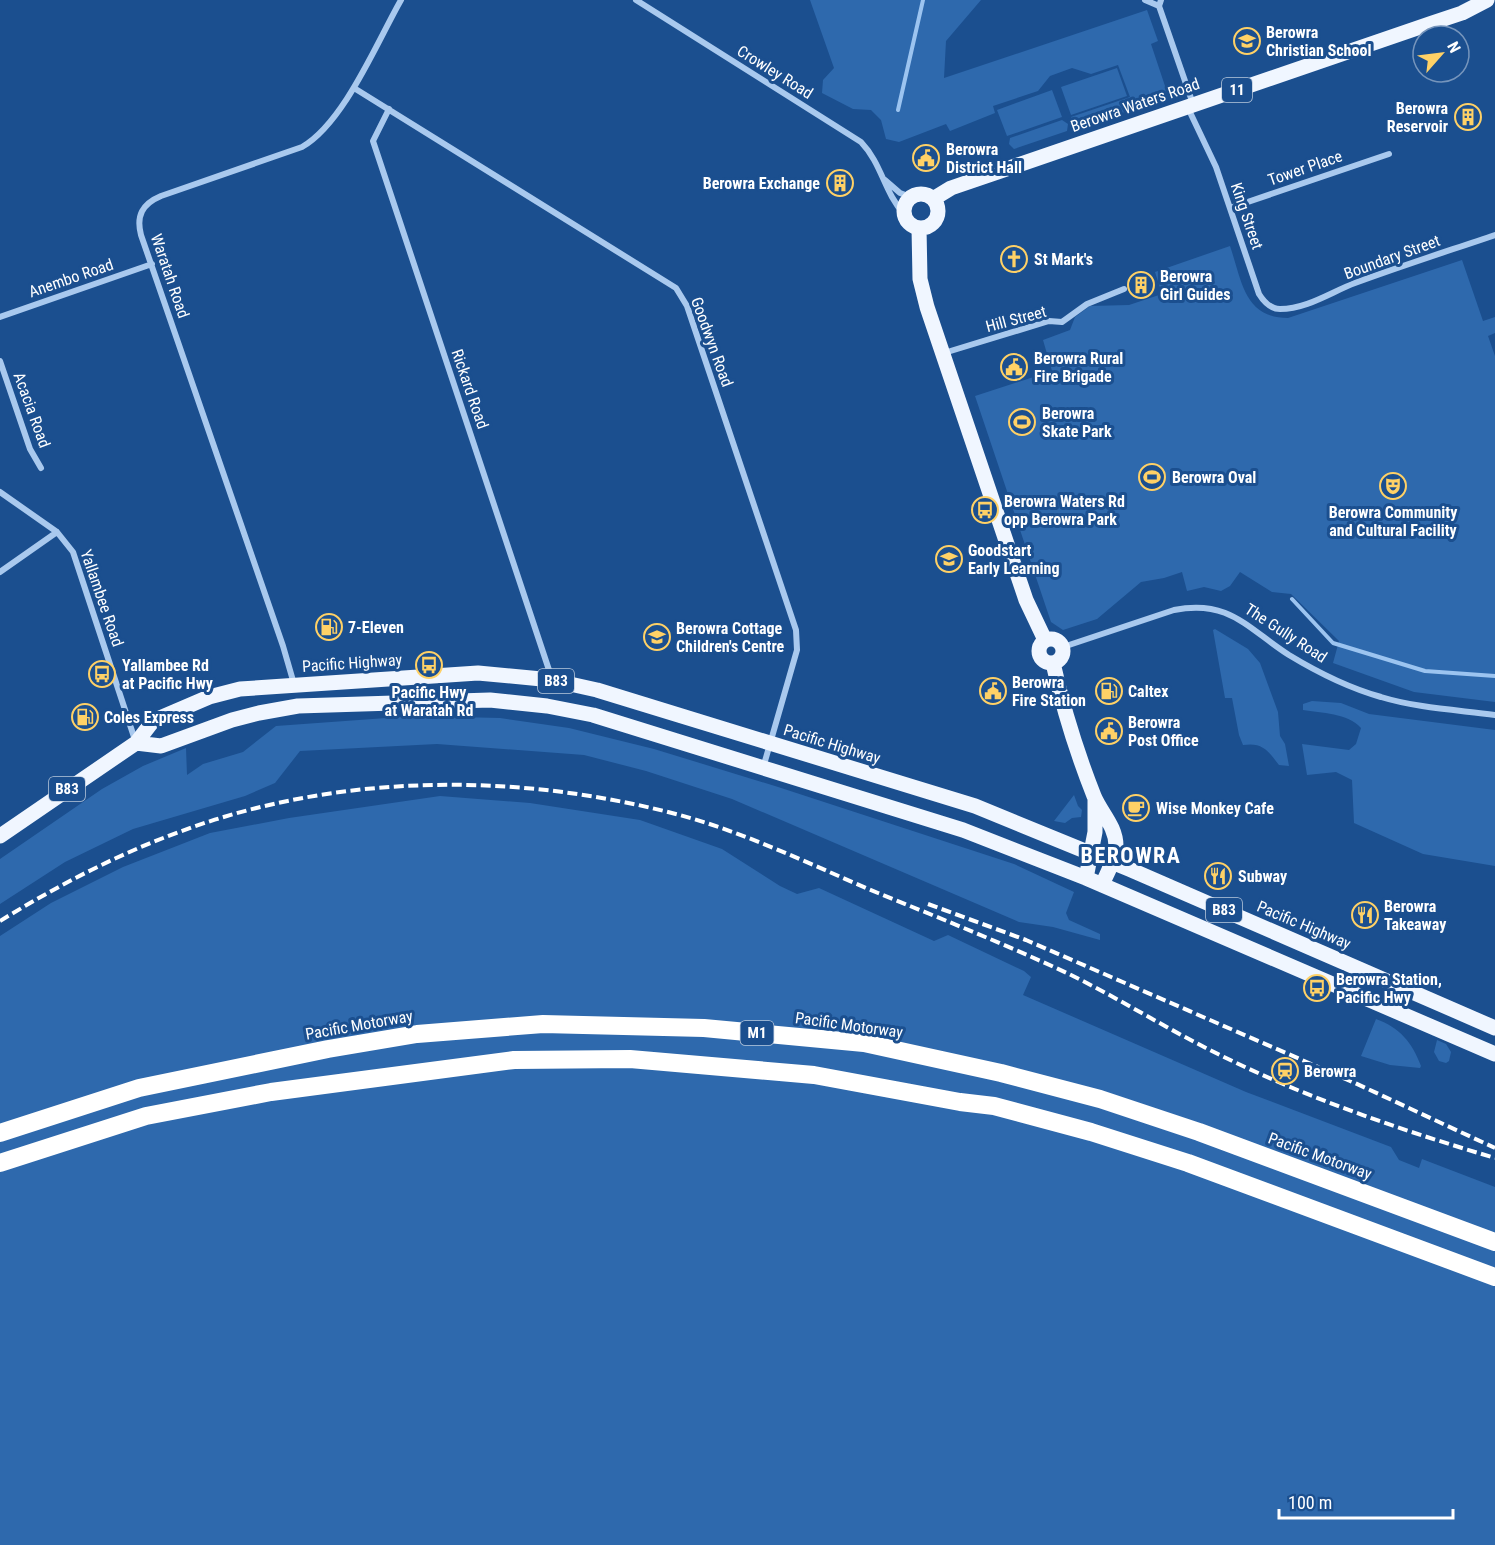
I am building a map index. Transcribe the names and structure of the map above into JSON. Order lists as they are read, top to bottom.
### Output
{
  "streets": {
    "highway": ["Pacific Motorway", "M1"],
    "main road": [
      "11",
      "Berowra Waters Road",
      "Pacific Highway",
      "B83"
    ],
    "street": [
      "Crowley Road",
      "Tower Place",
      "King Street",
      "Boundary Street",
      "Waratah Road",
      "Anembo Road",
      "Hill Street",
      "Goodwyn Road",
      "Rickard Road",
      "Acacia Road",
      "Yallambee Road",
      "The Gully Road"
    ]
  },
  "crossings": [
    ["Crowley Road", "Berowra Waters Road"],
    ["Berowra Waters Road", "King Street"],
    ["Tower Place", "King Street"],
    ["King Street", "Boundary Street"],
    ["Waratah Road", "Anembo Road"],
    ["Waratah Road", "Goodwyn Road"],
    ["Waratah Road", "Pacific Highway"],
    ["Goodwyn Road", "Rickard Road"],
    ["Goodwyn Road", "Pacific Highway"],
    ["Goodwyn Road", "B83"],
    ["Rickard Road", "Pacific Highway"],
    ["Yallambee Road", "Pacific Highway"],
    ["Yallambee Road", "B83"],
    ["Pacific Highway", "B83"]
  ],
  "districts": ["BEROWRA"],
  "places": {
    "school or university": ["Berowra Christian School", "Goodstart Early Learning", "Berowra Cottage Children's Centre"],
    "building": ["Berowra Reservoir", "Berowra Exchange", "Berowra Girl Guides"],
    "public building": [
      "Berowra District Hall",
      "Berowra Rural Fire Brigade",
      "Berowra Fire Station",
      "Berowra Post Office"
    ],
    "church": ["St Mark's"],
    "sports": ["Berowra Skate Park", "Berowra Oval"],
    "theatre": ["Berowra Community and Cultural Facility"],
    "bus stop": [
      "Berowra Waters Rd opp Berowra Park",
      "Pacific Hwy at Waratah Rd",
      "Yallambee Rd at Pacific Hwy",
      "Berowra Station, Pacific Hwy"
    ],
    "fuel station": ["7-Eleven", "Caltex", "Coles Express"],
    "cafe": ["Wise Monkey Cafe"],
    "restaurant": ["Subway", "Berowra Takeaway"],
    "station": ["Berowra"]
  },
  "scale_bar": "100 m",
  "north": "top right"
}
